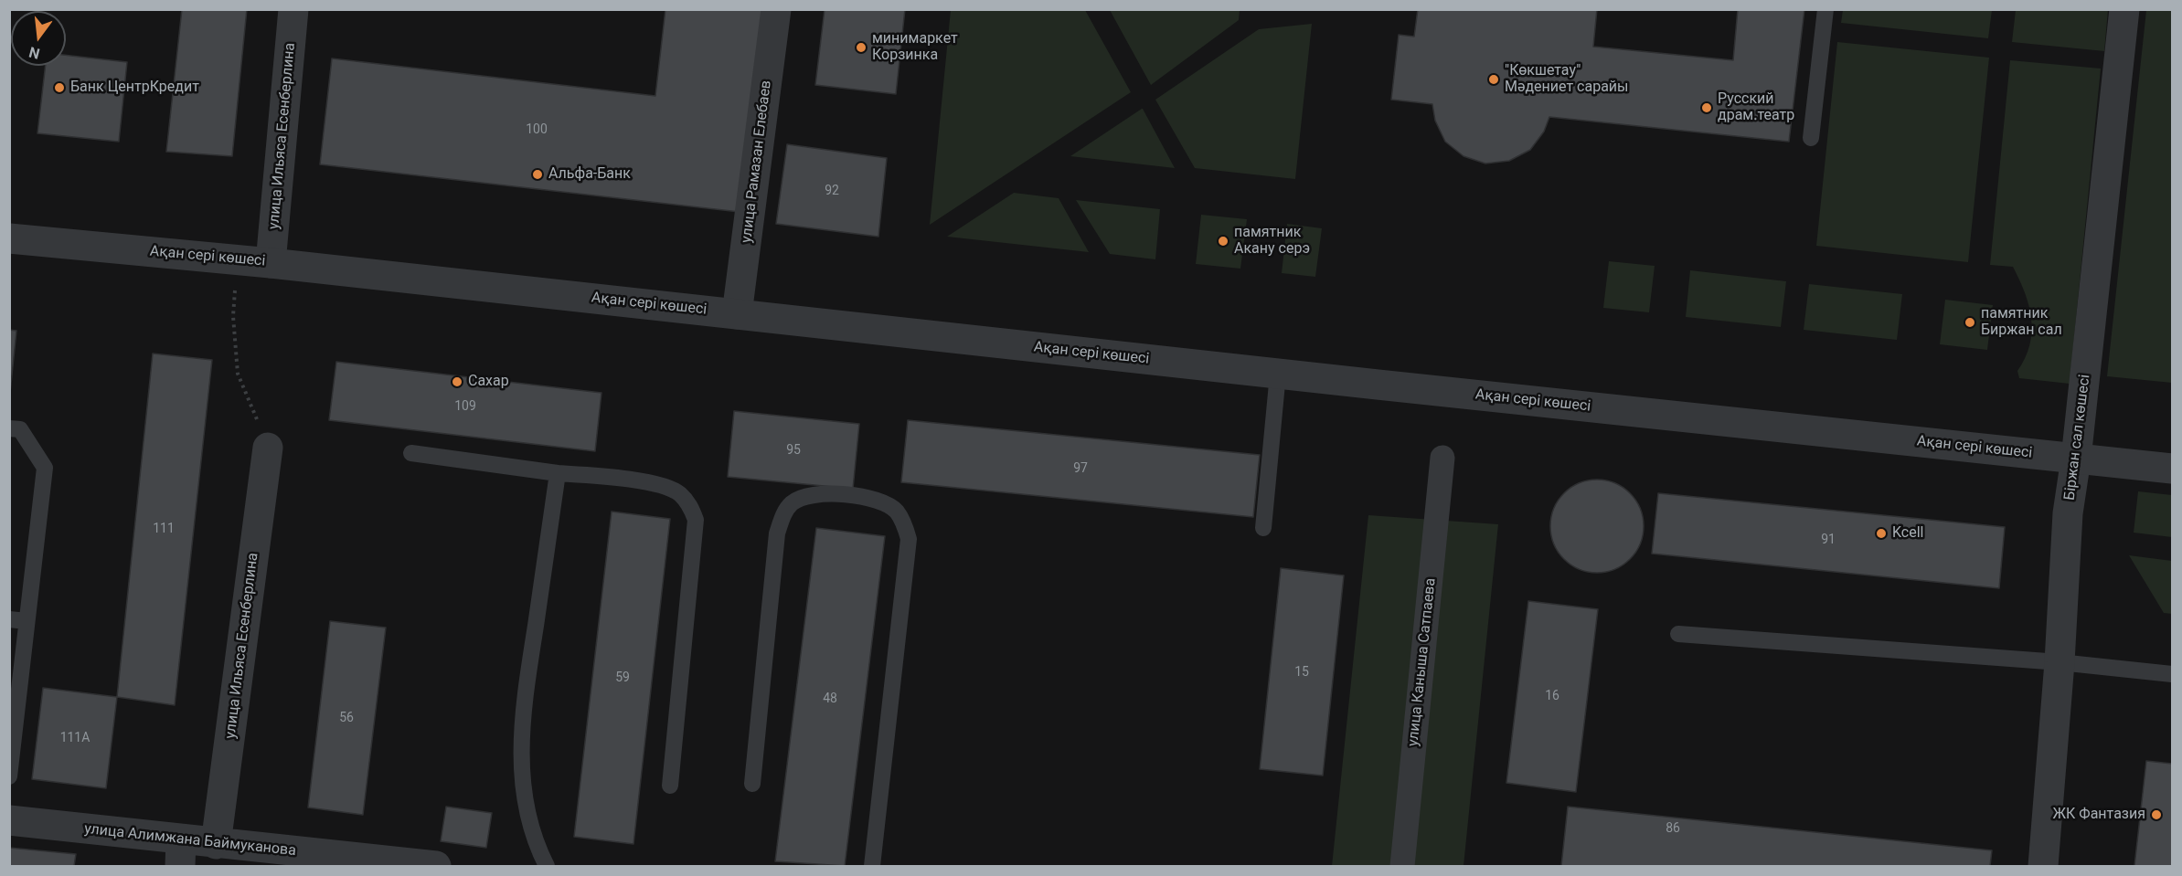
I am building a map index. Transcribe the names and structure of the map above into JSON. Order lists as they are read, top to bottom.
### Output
{
  "streets": {
    "street": [
      "улица Ильяса Есенберлина",
      "улица Рамазан Елебаев",
      "Ақан сері көшесі",
      "Біржан сал көшесі",
      "улица Каныша Сатпаева",
      "улица Алимжана Баймуканова"
    ]
  },
  "crossings": [
    ["улица Ильяса Есенберлина", "Ақан сері көшесі"],
    ["улица Ильяса Есенберлина", "улица Алимжана Баймуканова"],
    ["улица Рамазан Елебаев", "Ақан сері көшесі"],
    ["Ақан сері көшесі", "Біржан сал көшесі"]
  ],
  "places": [
    "минимаркет Корзинка",
    "\"Көкшетау\" Мәдениет сарайы",
    "Банк ЦентрКредит",
    "Русский драм.театр",
    "Альфа-Банк",
    "памятник Акану серэ",
    "памятник Биржан сал",
    "Сахар",
    "Kcell",
    "ЖК Фантазия"
  ],
  "house_numbers": [
    "100",
    "92",
    "109",
    "95",
    "97",
    "111",
    "91",
    "15",
    "59",
    "16",
    "48",
    "56",
    "111А",
    "86"
  ],
  "north": "bottom"
}
